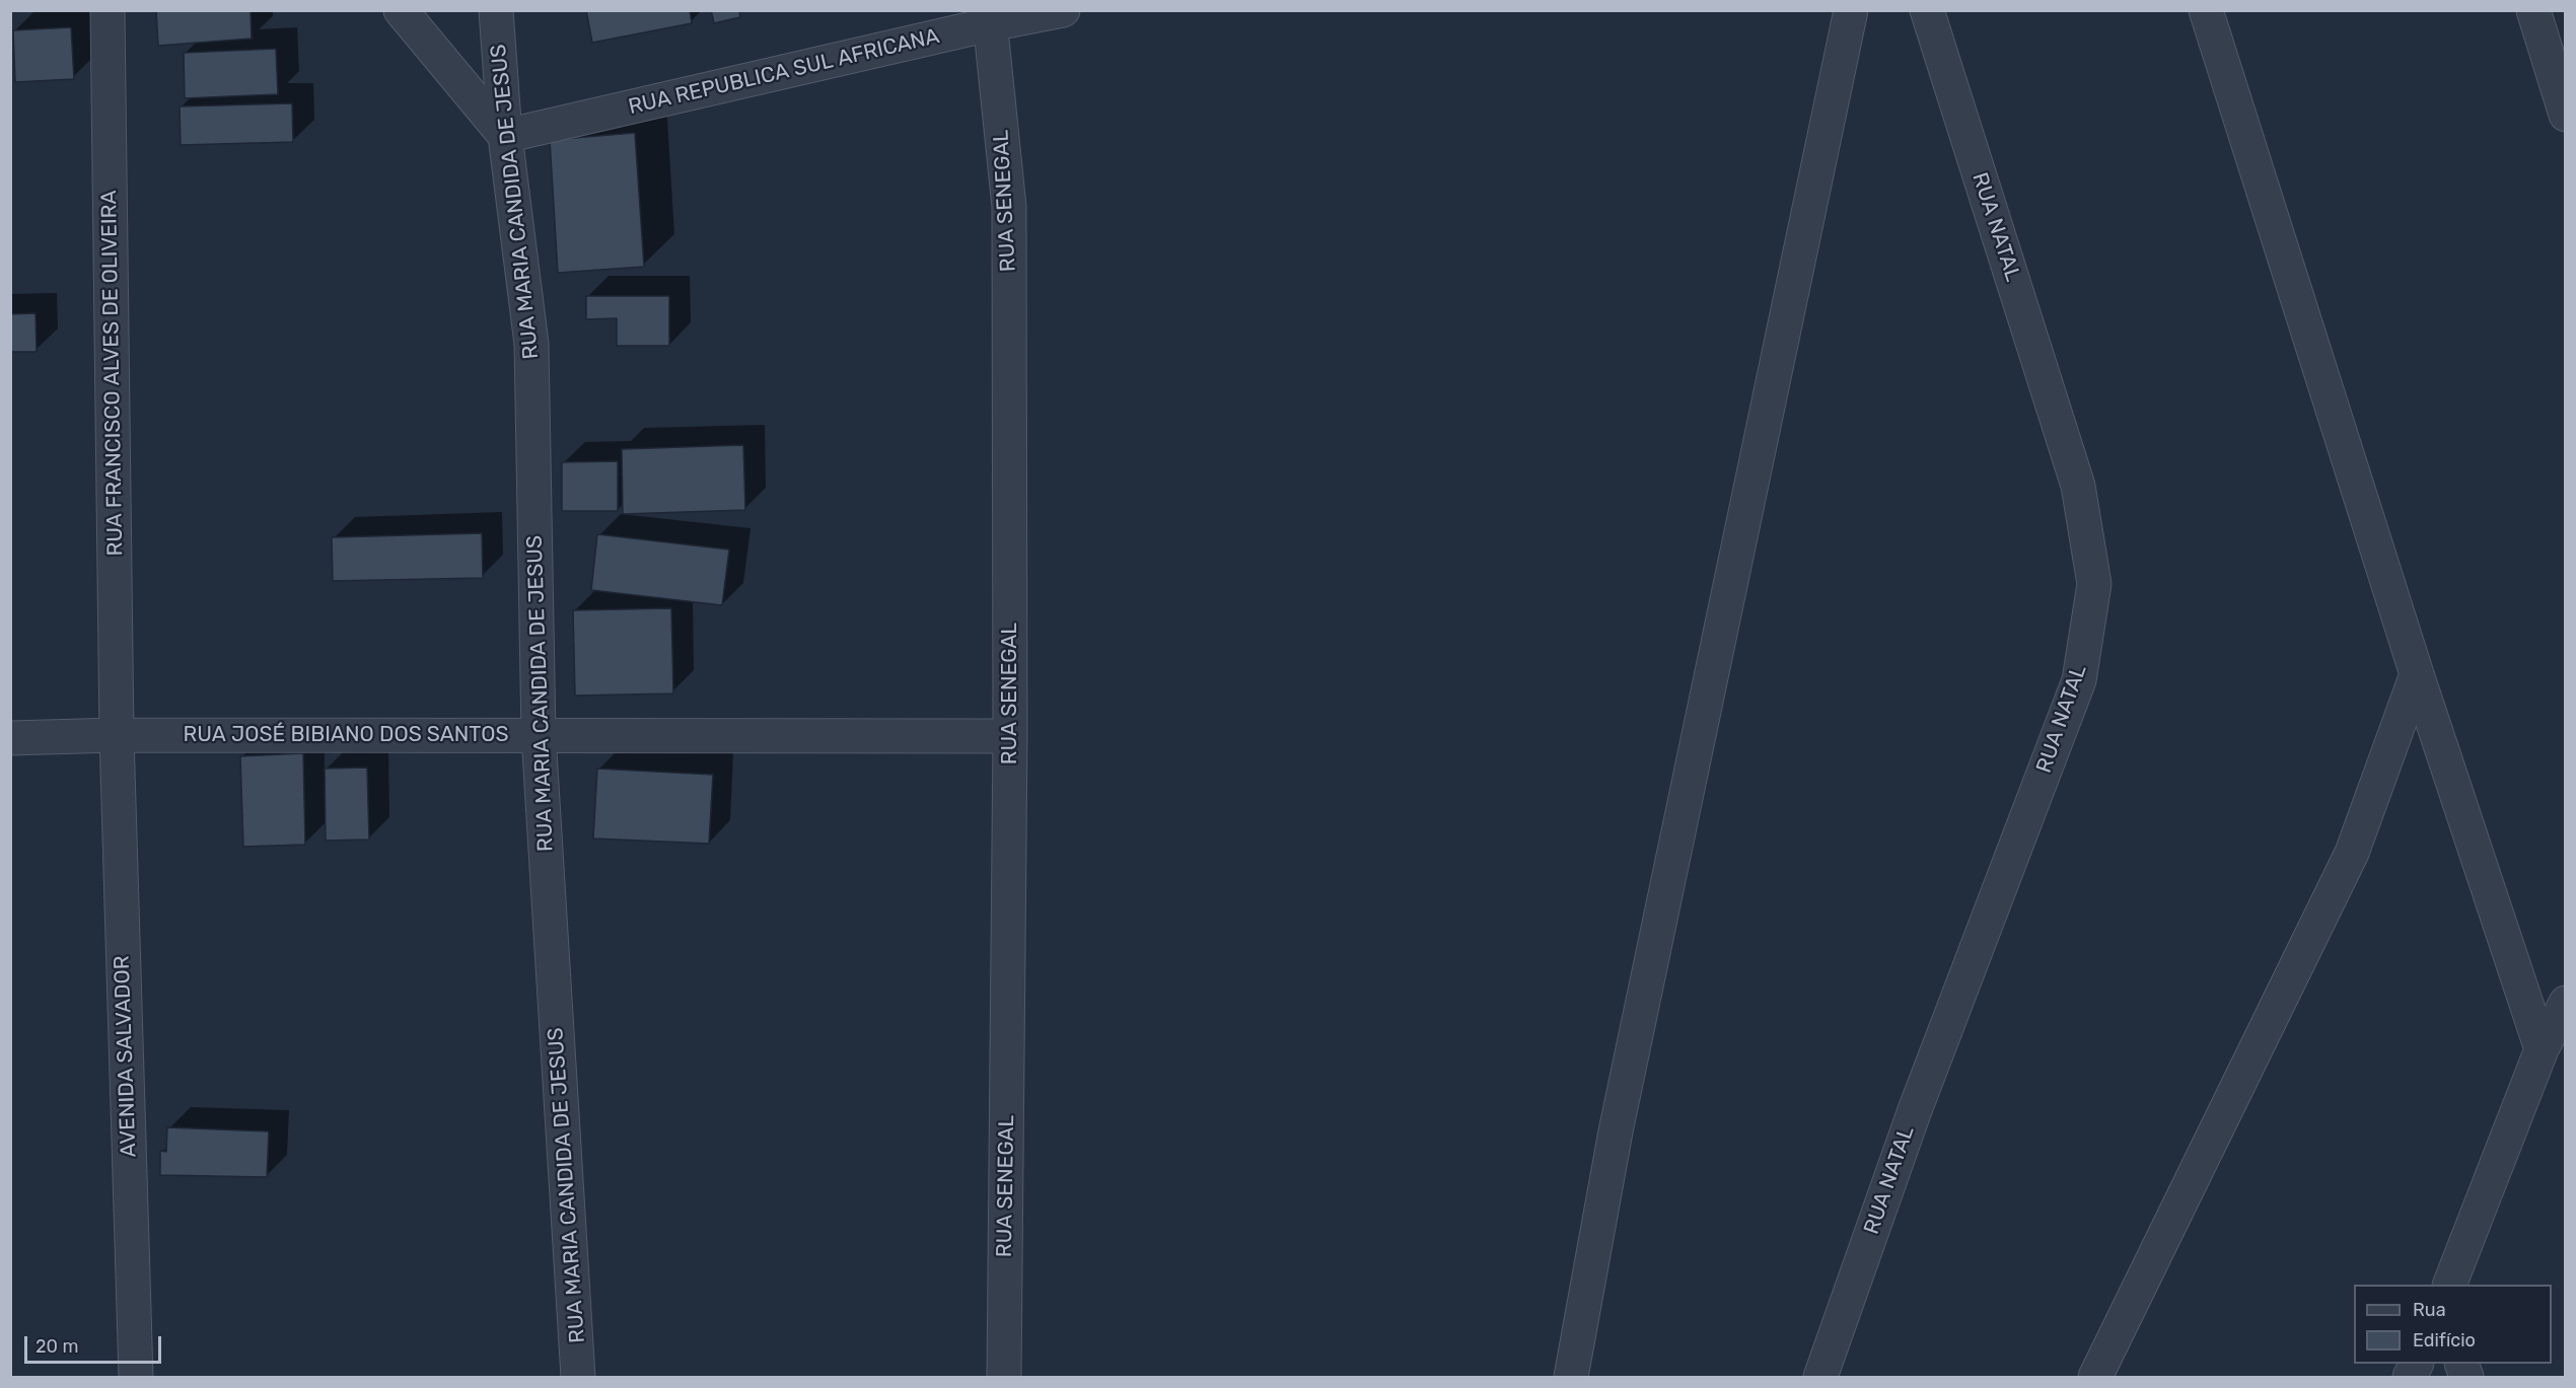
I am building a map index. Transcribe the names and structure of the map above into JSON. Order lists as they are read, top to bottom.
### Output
{
  "streets": {
    "street": [
      "RUA REPUBLICA SUL AFRICANA",
      "RUA SENEGAL",
      "RUA MARIA CANDIDA DE JESUS",
      "RUA NATAL",
      "RUA FRANCISCO ALVES DE OLIVEIRA",
      "RUA JOSÉ BIBIANO DOS SANTOS",
      "AVENIDA SALVADOR"
    ]
  },
  "crossings": [
    ["RUA REPUBLICA SUL AFRICANA", "RUA SENEGAL"],
    ["RUA REPUBLICA SUL AFRICANA", "RUA MARIA CANDIDA DE JESUS"],
    ["RUA SENEGAL", "RUA JOSÉ BIBIANO DOS SANTOS"],
    ["RUA MARIA CANDIDA DE JESUS", "RUA JOSÉ BIBIANO DOS SANTOS"],
    ["RUA FRANCISCO ALVES DE OLIVEIRA", "RUA JOSÉ BIBIANO DOS SANTOS"],
    ["RUA FRANCISCO ALVES DE OLIVEIRA", "AVENIDA SALVADOR"],
    ["RUA JOSÉ BIBIANO DOS SANTOS", "AVENIDA SALVADOR"]
  ],
  "legend": ["Rua", "Edifício"],
  "scale_bar": "20 m"
}
